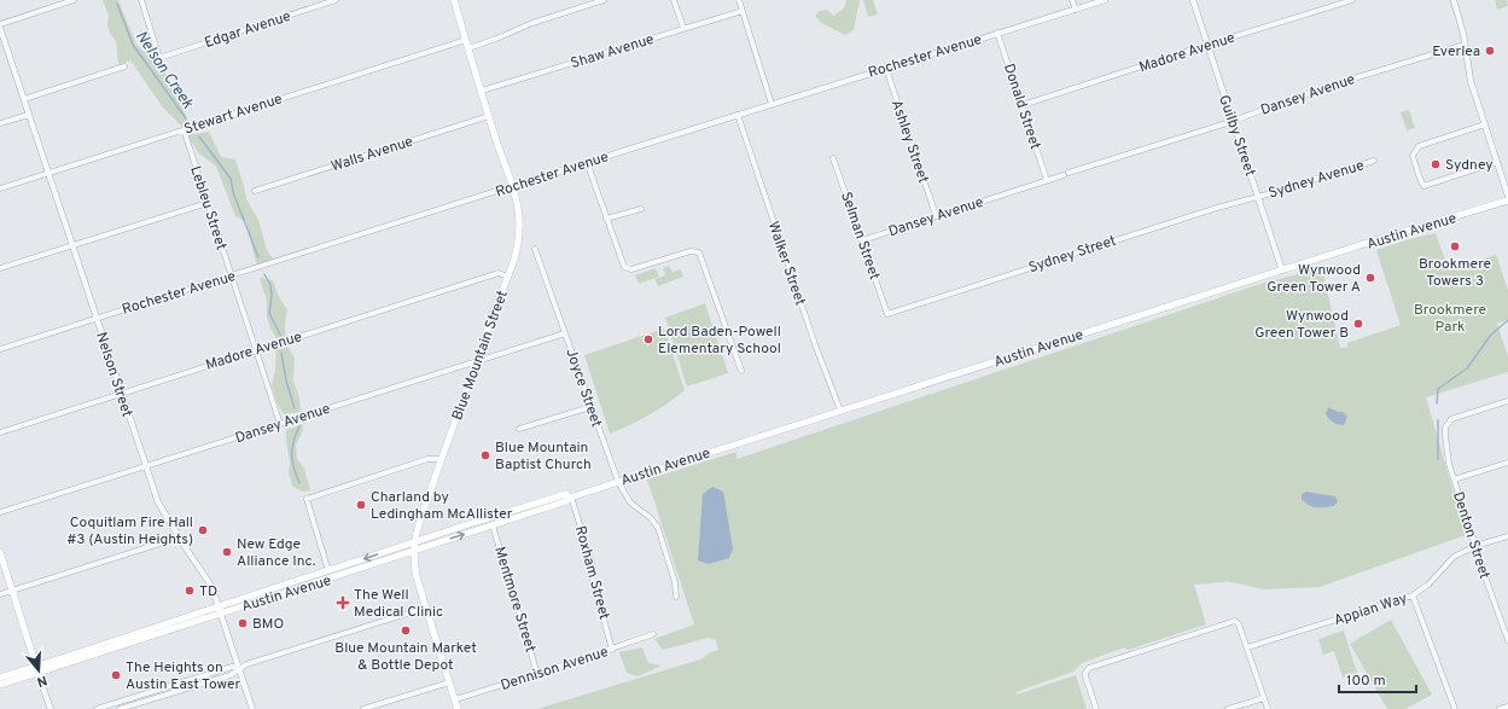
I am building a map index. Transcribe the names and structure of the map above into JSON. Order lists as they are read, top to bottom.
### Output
{
  "streets": {
    "main road": ["Austin Avenue", "Blue Mountain Street"],
    "street": [
      "Edgar Avenue",
      "Shaw Avenue",
      "Madore Avenue",
      "Rochester Avenue",
      "Dansey Avenue",
      "Donald Street",
      "Stewart Avenue",
      "Guilby Street",
      "Ashley Street",
      "Walls Avenue",
      "Sydney Avenue",
      "Lebleu Street",
      "Selman Street",
      "Sydney Street",
      "Walker Street",
      "Nelson Street",
      "Joyce Street",
      "Denton Street",
      "Roxham Street",
      "Mentmore Street",
      "Appian Way",
      "Dennison Avenue"
    ]
  },
  "crossings": [
    ["Shaw Avenue", "Blue Mountain Street"],
    ["Madore Avenue", "Donald Street"],
    ["Madore Avenue", "Guilby Street"],
    ["Madore Avenue", "Lebleu Street"],
    ["Madore Avenue", "Blue Mountain Street"],
    ["Madore Avenue", "Nelson Street"],
    ["Rochester Avenue", "Donald Street"],
    ["Rochester Avenue", "Ashley Street"],
    ["Rochester Avenue", "Lebleu Street"],
    ["Rochester Avenue", "Walker Street"],
    ["Rochester Avenue", "Blue Mountain Street"],
    ["Rochester Avenue", "Nelson Street"],
    ["Dansey Avenue", "Donald Street"],
    ["Dansey Avenue", "Guilby Street"],
    ["Dansey Avenue", "Ashley Street"],
    ["Dansey Avenue", "Lebleu Street"],
    ["Dansey Avenue", "Selman Street"],
    ["Dansey Avenue", "Blue Mountain Street"],
    ["Dansey Avenue", "Nelson Street"],
    ["Dansey Avenue", "Joyce Street"],
    ["Stewart Avenue", "Lebleu Street"],
    ["Stewart Avenue", "Blue Mountain Street"],
    ["Stewart Avenue", "Nelson Street"],
    ["Guilby Street", "Sydney Avenue"],
    ["Guilby Street", "Austin Avenue"],
    ["Guilby Street", "Sydney Street"],
    ["Walls Avenue", "Blue Mountain Street"],
    ["Sydney Avenue", "Sydney Street"],
    ["Austin Avenue", "Walker Street"],
    ["Austin Avenue", "Blue Mountain Street"],
    ["Austin Avenue", "Nelson Street"],
    ["Austin Avenue", "Joyce Street"],
    ["Austin Avenue", "Roxham Street"],
    ["Austin Avenue", "Mentmore Street"],
    ["Selman Street", "Sydney Street"],
    ["Blue Mountain Street", "Dennison Avenue"],
    ["Denton Street", "Appian Way"],
    ["Roxham Street", "Dennison Avenue"],
    ["Mentmore Street", "Dennison Avenue"]
  ],
  "water": ["Nelson Creek"],
  "parks": ["Brookmere Park"],
  "places": {
    "other": [
      "Everlea",
      "Sydney",
      "Brookmere Towers 3",
      "Wynwood Green Tower A",
      "Wynwood Green Tower B",
      "Lord Baden-Powell Elementary School",
      "Blue Mountain Baptist Church",
      "Charland by Ledingham McAllister",
      "Coquitlam Fire Hall #3 (Austin Heights)",
      "New Edge Alliance Inc.",
      "TD",
      "BMO",
      "Blue Mountain Market & Bottle Depot",
      "The Heights on Austin East Tower"
    ],
    "health": ["The Well Medical Clinic"]
  },
  "scale_bar": "100 m",
  "north": "bottom"
}
